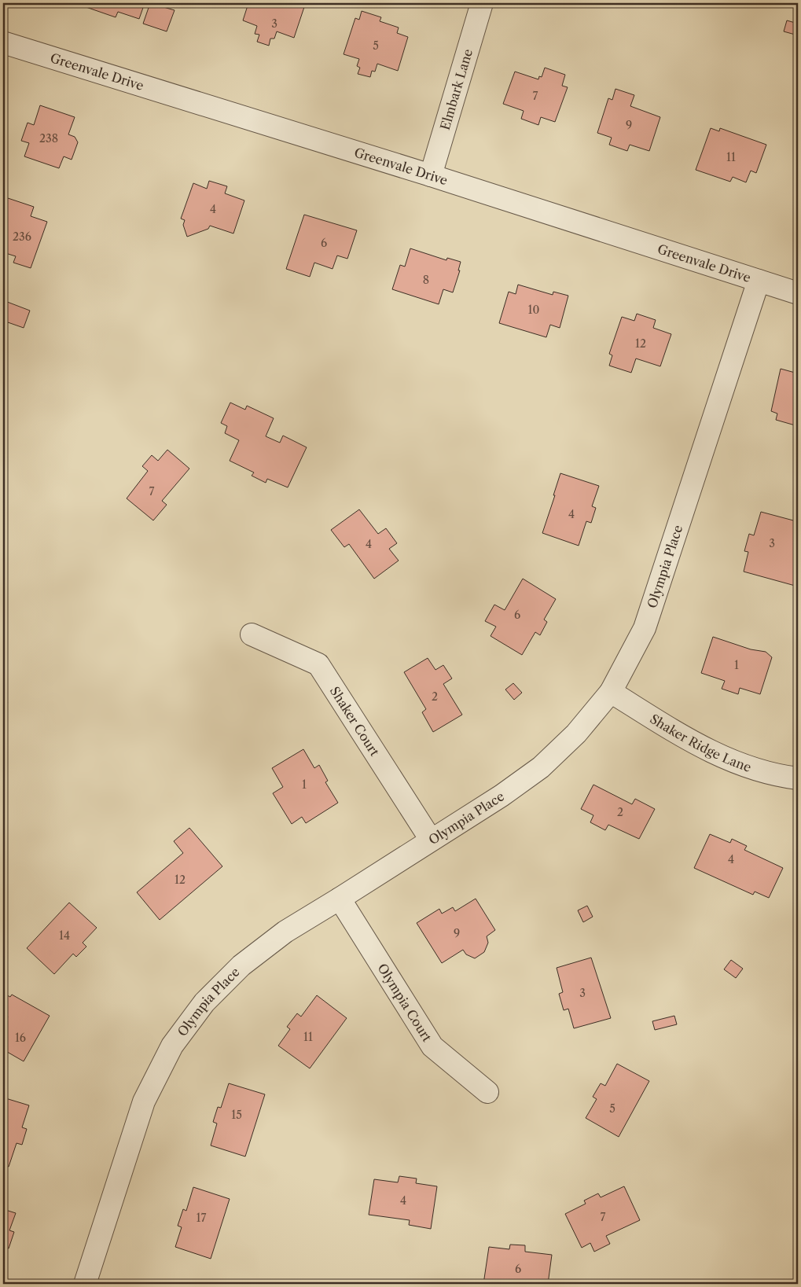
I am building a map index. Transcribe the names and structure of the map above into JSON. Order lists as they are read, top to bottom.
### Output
{
  "streets": {
    "street": [
      "Greenvale Drive",
      "Elmbark Lane",
      "Olympia Place",
      "Shaker Court",
      "Shaker Ridge Lane",
      "Olympia Court"
    ]
  },
  "crossings": [
    ["Greenvale Drive", "Elmbark Lane"],
    ["Greenvale Drive", "Olympia Place"],
    ["Olympia Place", "Shaker Court"],
    ["Olympia Place", "Shaker Ridge Lane"],
    ["Olympia Place", "Olympia Court"]
  ],
  "house_numbers": [
    "3",
    "5",
    "7",
    "9",
    "238",
    "11",
    "4",
    "236",
    "6",
    "8",
    "10",
    "12",
    "7",
    "4",
    "3",
    "4",
    "6",
    "1",
    "2",
    "1",
    "2",
    "4",
    "12",
    "9",
    "14",
    "3",
    "11",
    "16",
    "5",
    "15",
    "4",
    "7",
    "17",
    "6"
  ]
}
